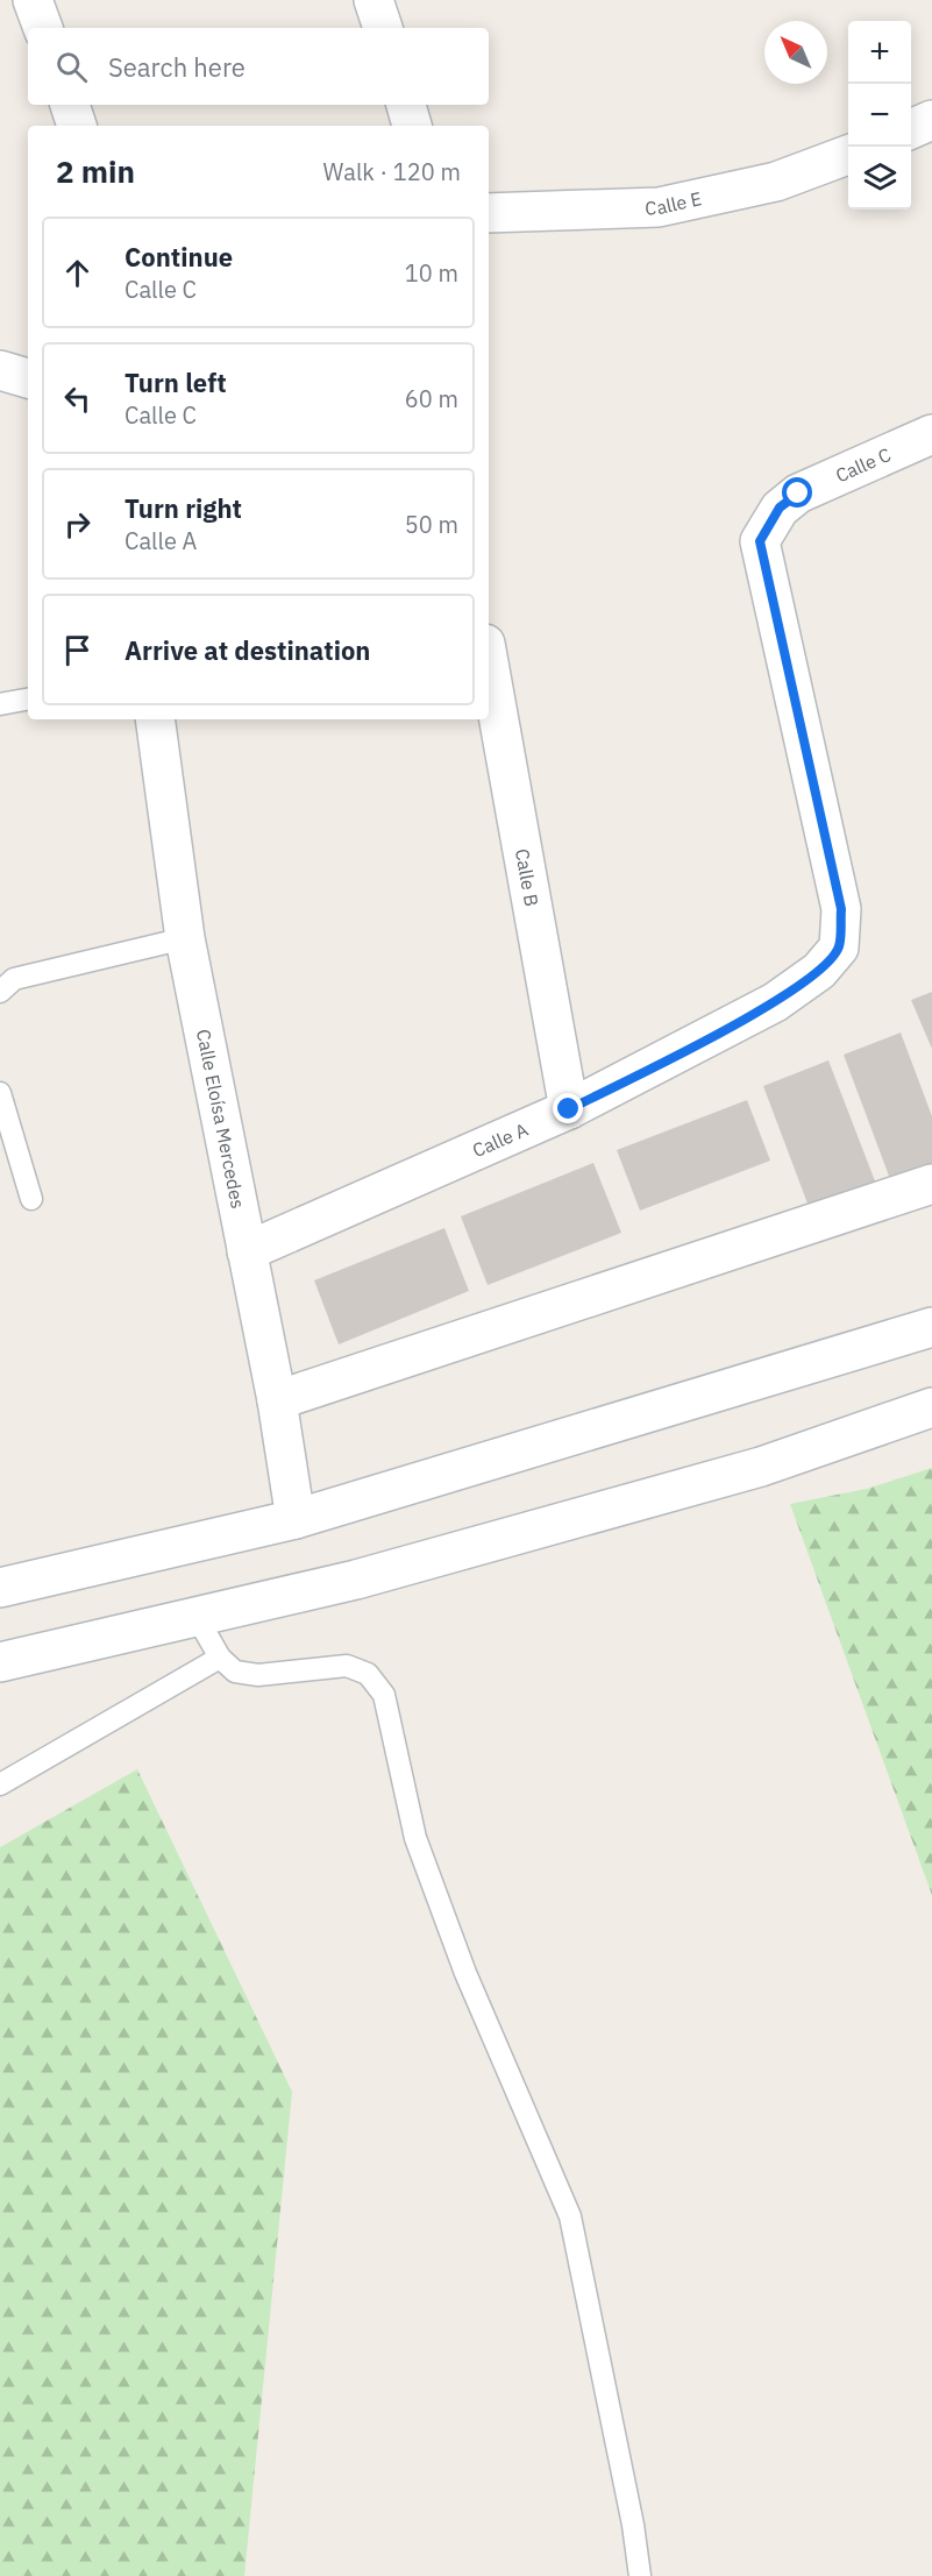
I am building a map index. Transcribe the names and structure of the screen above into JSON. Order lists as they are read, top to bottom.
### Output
{
  "streets": {
    "street": [
      "Calle E",
      "Calle C",
      "Calle B",
      "Calle Eloísa Mercedes",
      "Calle A"
    ]
  },
  "crossings": [
    ["Calle C", "Calle A"],
    ["Calle B", "Calle A"],
    ["Calle Eloísa Mercedes", "Calle A"]
  ],
  "north": "top left",
  "page": {
    "map_buttons": ["+", "−"],
    "search": "Search here",
    "heading": ["2 min", "Walk · 120 m"],
    "list": [
      ["Continue", "Calle C", "10 m"],
      ["Turn left", "Calle C", "60 m"],
      ["Turn right", "Calle A", "50 m"],
      "Arrive at destination"
    ]
  }
}
